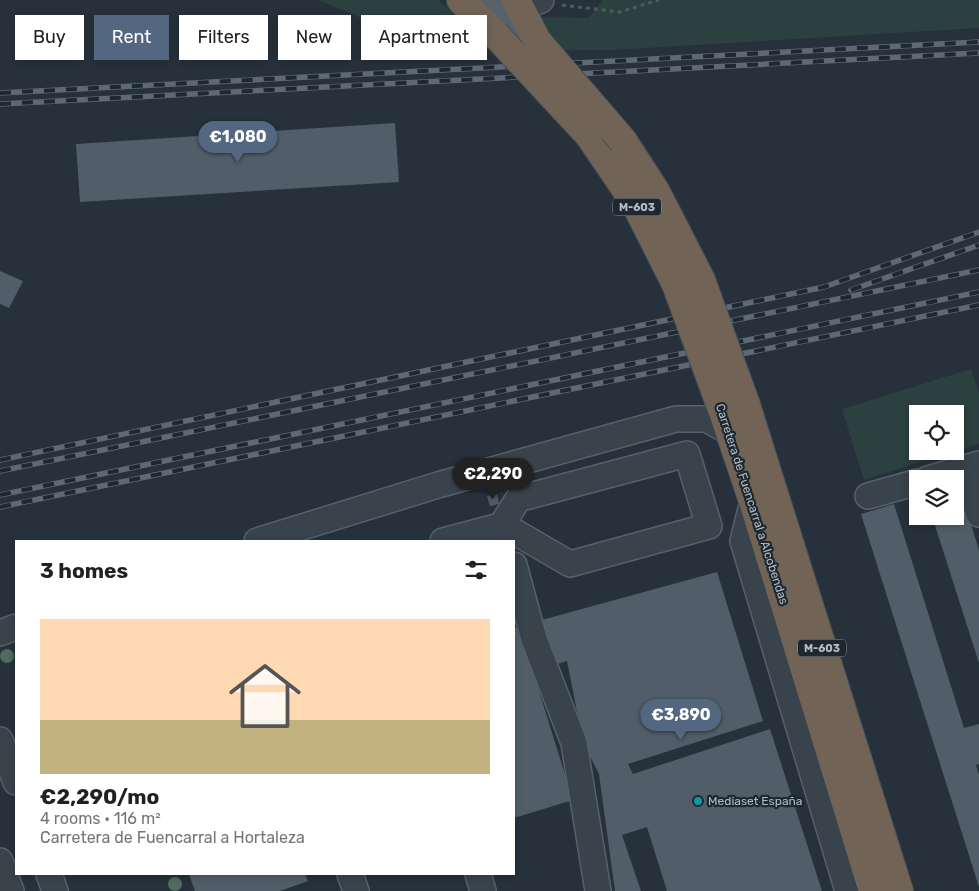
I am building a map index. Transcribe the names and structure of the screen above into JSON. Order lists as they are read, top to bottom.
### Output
{
  "streets": {
    "highway": ["M-603", "Carretera de Fuencarral a Alcobendas"]
  },
  "crossings": [
    ["M-603", "Carretera de Fuencarral a Alcobendas"]
  ],
  "places": ["Mediaset España"],
  "page": {
    "chip": [
      "Buy",
      "Rent",
      "Filters",
      "New",
      "Apartment"
    ],
    "price": ["€1,080", "€2,290", "€3,890"],
    "heading": "3 homes",
    "list": [
      {
        "name": "€2,290/mo",
        "note": "4 rooms · 116 m² · Carretera de Fuencarral a Hortaleza"
      }
    ]
  }
}
